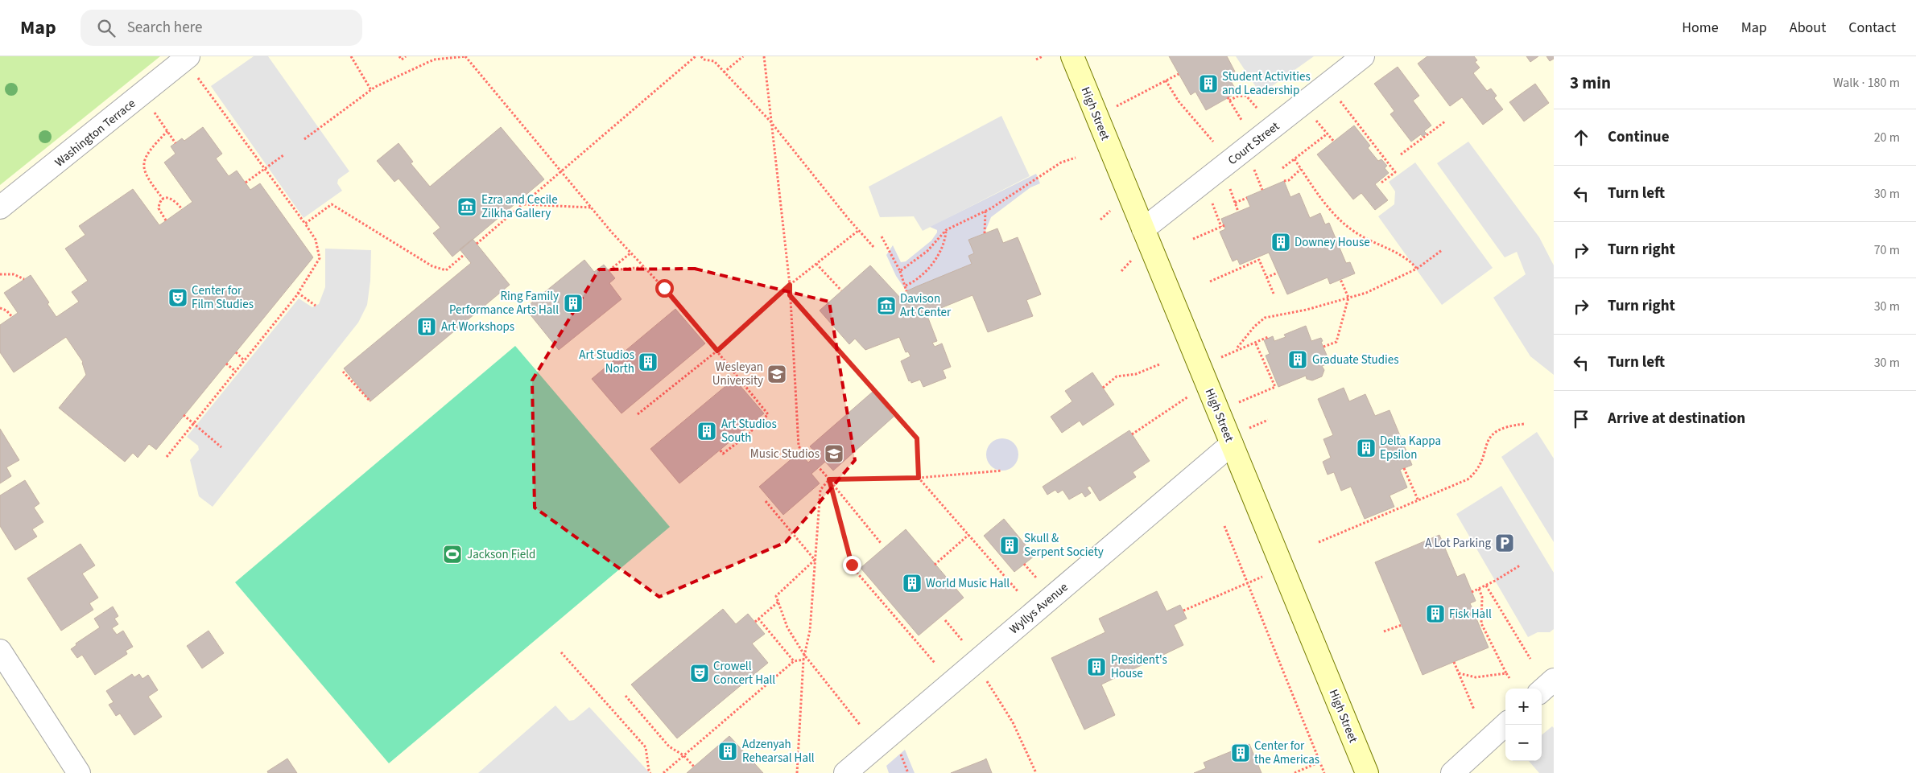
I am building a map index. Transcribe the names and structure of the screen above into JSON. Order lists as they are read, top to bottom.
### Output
{
  "streets": {
    "street": [
      "High Street",
      "Washington Terrace",
      "Court Street",
      "Wyllys Avenue"
    ]
  },
  "crossings": [
    ["High Street", "Court Street"],
    ["High Street", "Wyllys Avenue"]
  ],
  "places": {
    "building": [
      "Student Activities and Leadership",
      "Downey House",
      "Ring Family Performance Arts Hall",
      "Art Workshops",
      "Graduate Studies",
      "Art Studios North",
      "Art Studios South",
      "Delta Kappa Epsilon",
      "Skull & Serpent Society",
      "World Music Hall",
      "Fisk Hall",
      "President's House",
      "Adzenyah Rehearsal Hall",
      "Center for the Americas"
    ],
    "museum": ["Ezra and Cecile Zilkha Gallery", "Davison Art Center"],
    "theatre": ["Center for Film Studies", "Crowell Concert Hall"],
    "school or university": ["Wesleyan University", "Music Studios"],
    "parking": ["A Lot Parking"],
    "sports": ["Jackson Field"]
  },
  "page": {
    "header": "Map",
    "search": "Search here",
    "nav": [
      "Home",
      "Map",
      "About",
      "Contact"
    ],
    "heading": ["3 min", "Walk · 180 m"],
    "list": [
      ["Continue", "20 m"],
      ["Turn left", "30 m"],
      ["Turn right", "70 m"],
      ["Turn right", "30 m"],
      ["Turn left", "30 m"],
      "Arrive at destination"
    ],
    "map_buttons": ["+", "−"]
  }
}
